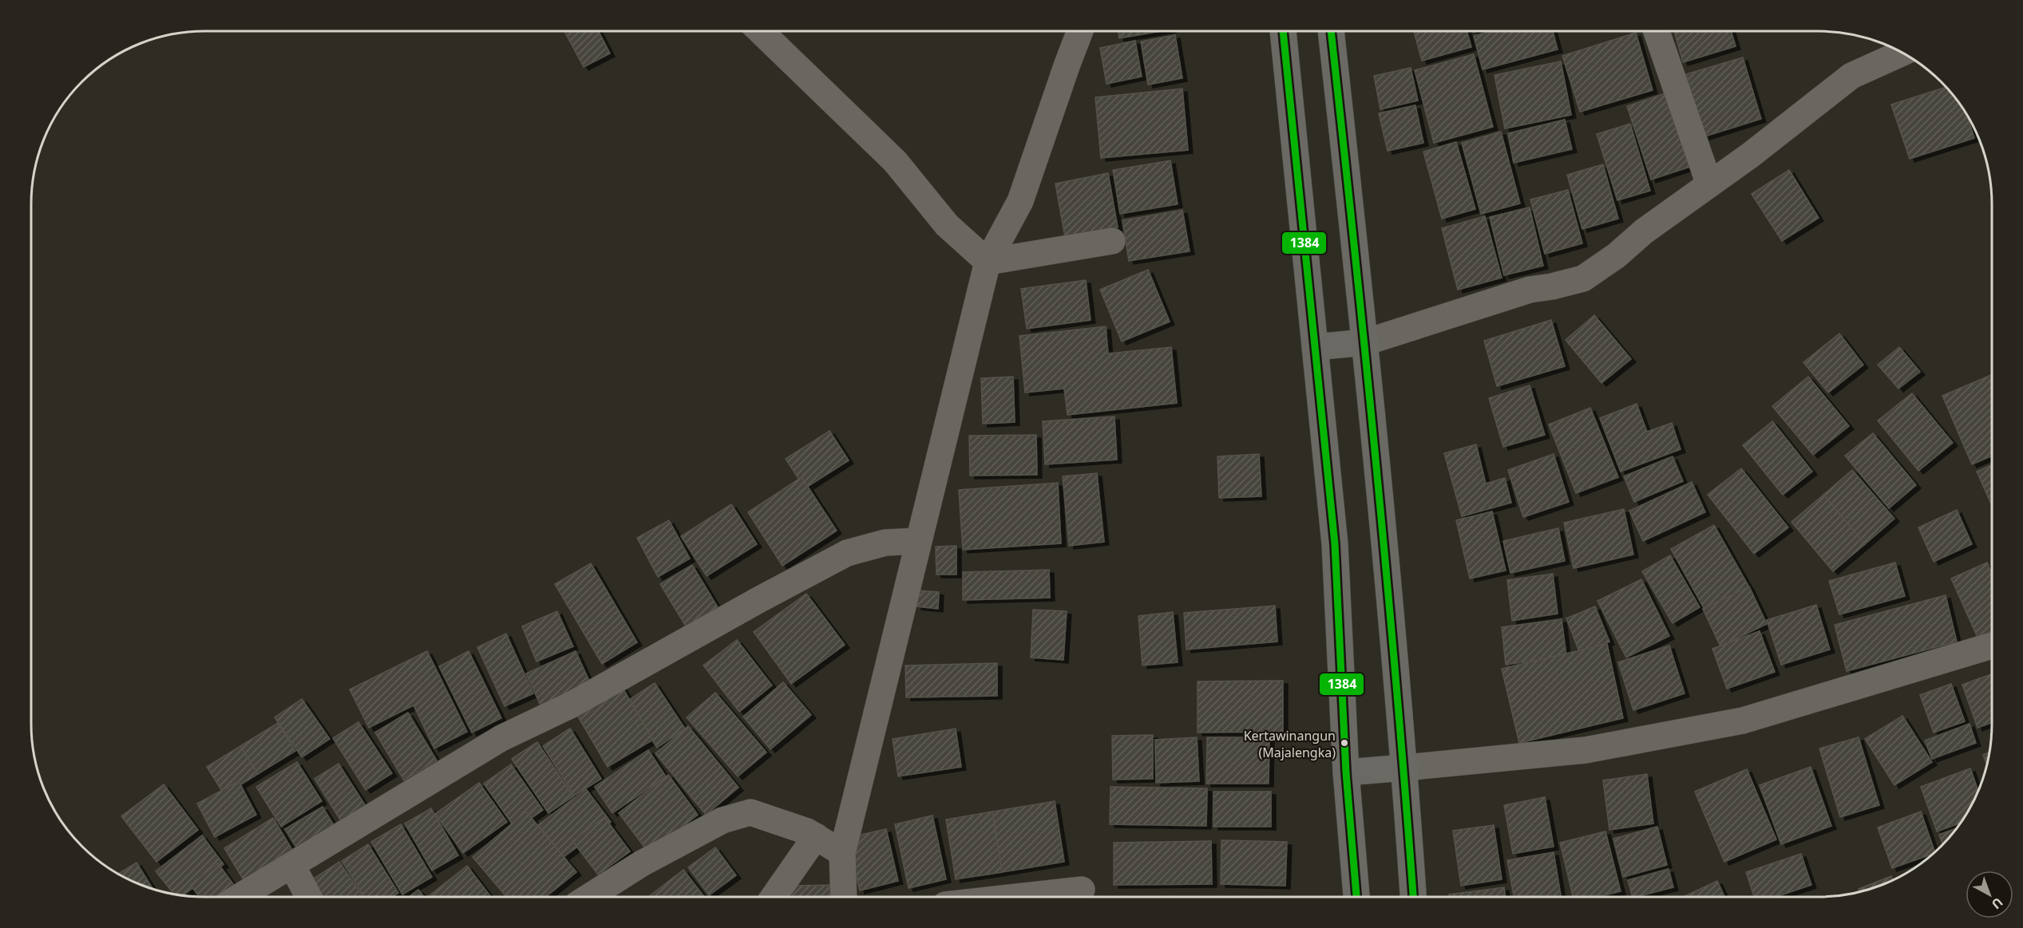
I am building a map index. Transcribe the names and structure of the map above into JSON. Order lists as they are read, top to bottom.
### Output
{
  "places": ["Kertawinangun (Majalengka)"],
  "lines": ["transit line 1384"],
  "north": "bottom right"
}
